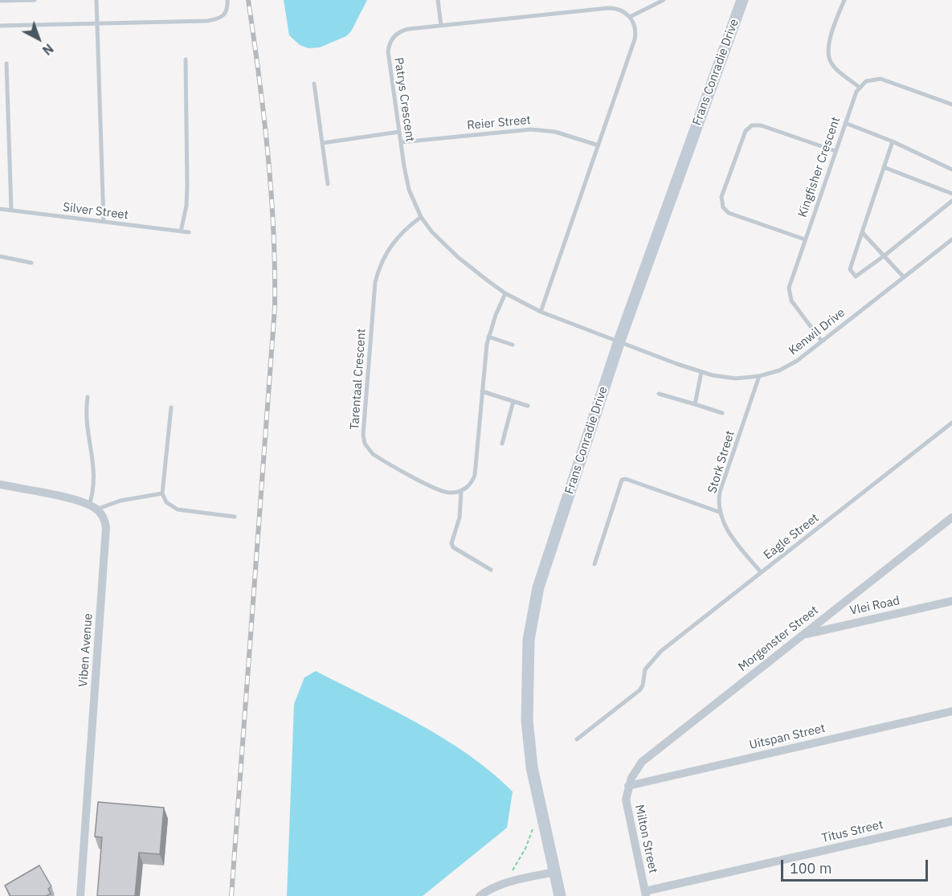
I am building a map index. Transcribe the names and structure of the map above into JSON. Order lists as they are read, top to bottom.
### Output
{
  "streets": {
    "street": [
      "Frans Conradie Drive",
      "Vlei Road",
      "Morgenster Street",
      "Viben Avenue",
      "Uitspan Street",
      "Titus Street",
      "Milton Street"
    ],
    "lane": [
      "Patrys Crescent",
      "Reier Street",
      "Kingfisher Crescent",
      "Silver Street",
      "Kenwil Drive",
      "Tarentaal Crescent",
      "Stork Street",
      "Eagle Street"
    ]
  },
  "crossings": [
    ["Frans Conradie Drive", "Patrys Crescent"],
    ["Frans Conradie Drive", "Kenwil Drive"],
    ["Patrys Crescent", "Reier Street"],
    ["Patrys Crescent", "Kenwil Drive"],
    ["Patrys Crescent", "Tarentaal Crescent"],
    ["Kingfisher Crescent", "Kenwil Drive"],
    ["Kenwil Drive", "Stork Street"],
    ["Stork Street", "Eagle Street"],
    ["Vlei Road", "Morgenster Street"],
    ["Morgenster Street", "Uitspan Street"],
    ["Morgenster Street", "Milton Street"],
    ["Uitspan Street", "Milton Street"],
    ["Titus Street", "Milton Street"]
  ],
  "scale_bar": "100 m",
  "north": "bottom right"
}
